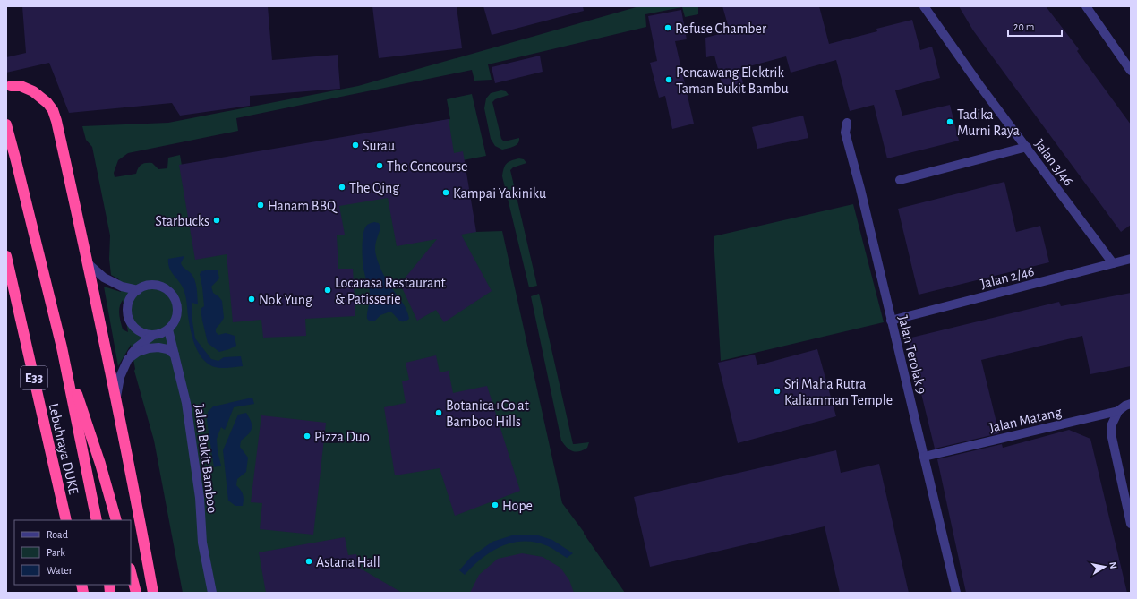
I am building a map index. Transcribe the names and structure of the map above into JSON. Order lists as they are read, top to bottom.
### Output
{
  "streets": {
    "highway": ["E33", "Lebuhraya DUKE"],
    "street": [
      "Jalan 3/46",
      "Jalan 2/46",
      "Jalan Terolak 9",
      "Jalan Matang",
      "Jalan Bukit Bamboo"
    ]
  },
  "crossings": [
    ["Jalan 3/46", "Jalan 2/46"],
    ["Jalan 2/46", "Jalan Terolak 9"],
    ["Jalan Terolak 9", "Jalan Matang"]
  ],
  "places": [
    "Refuse Chamber",
    "Pencawang Elektrik Taman Bukit Bambu",
    "Tadika Murni Raya",
    "Surau",
    "The Concourse",
    "The Qing",
    "Kampai Yakiniku",
    "Hanam BBQ",
    "Starbucks",
    "Locarasa Restaurant & Patisserie",
    "Nok Yung",
    "Sri Maha Rutra Kaliamman Temple",
    "Botanica+Co at Bamboo Hills",
    "Pizza Duo",
    "Hope",
    "Astana Hall"
  ],
  "legend": ["Road", "Park", "Water"],
  "scale_bar": "20 m",
  "north": "right"
}
